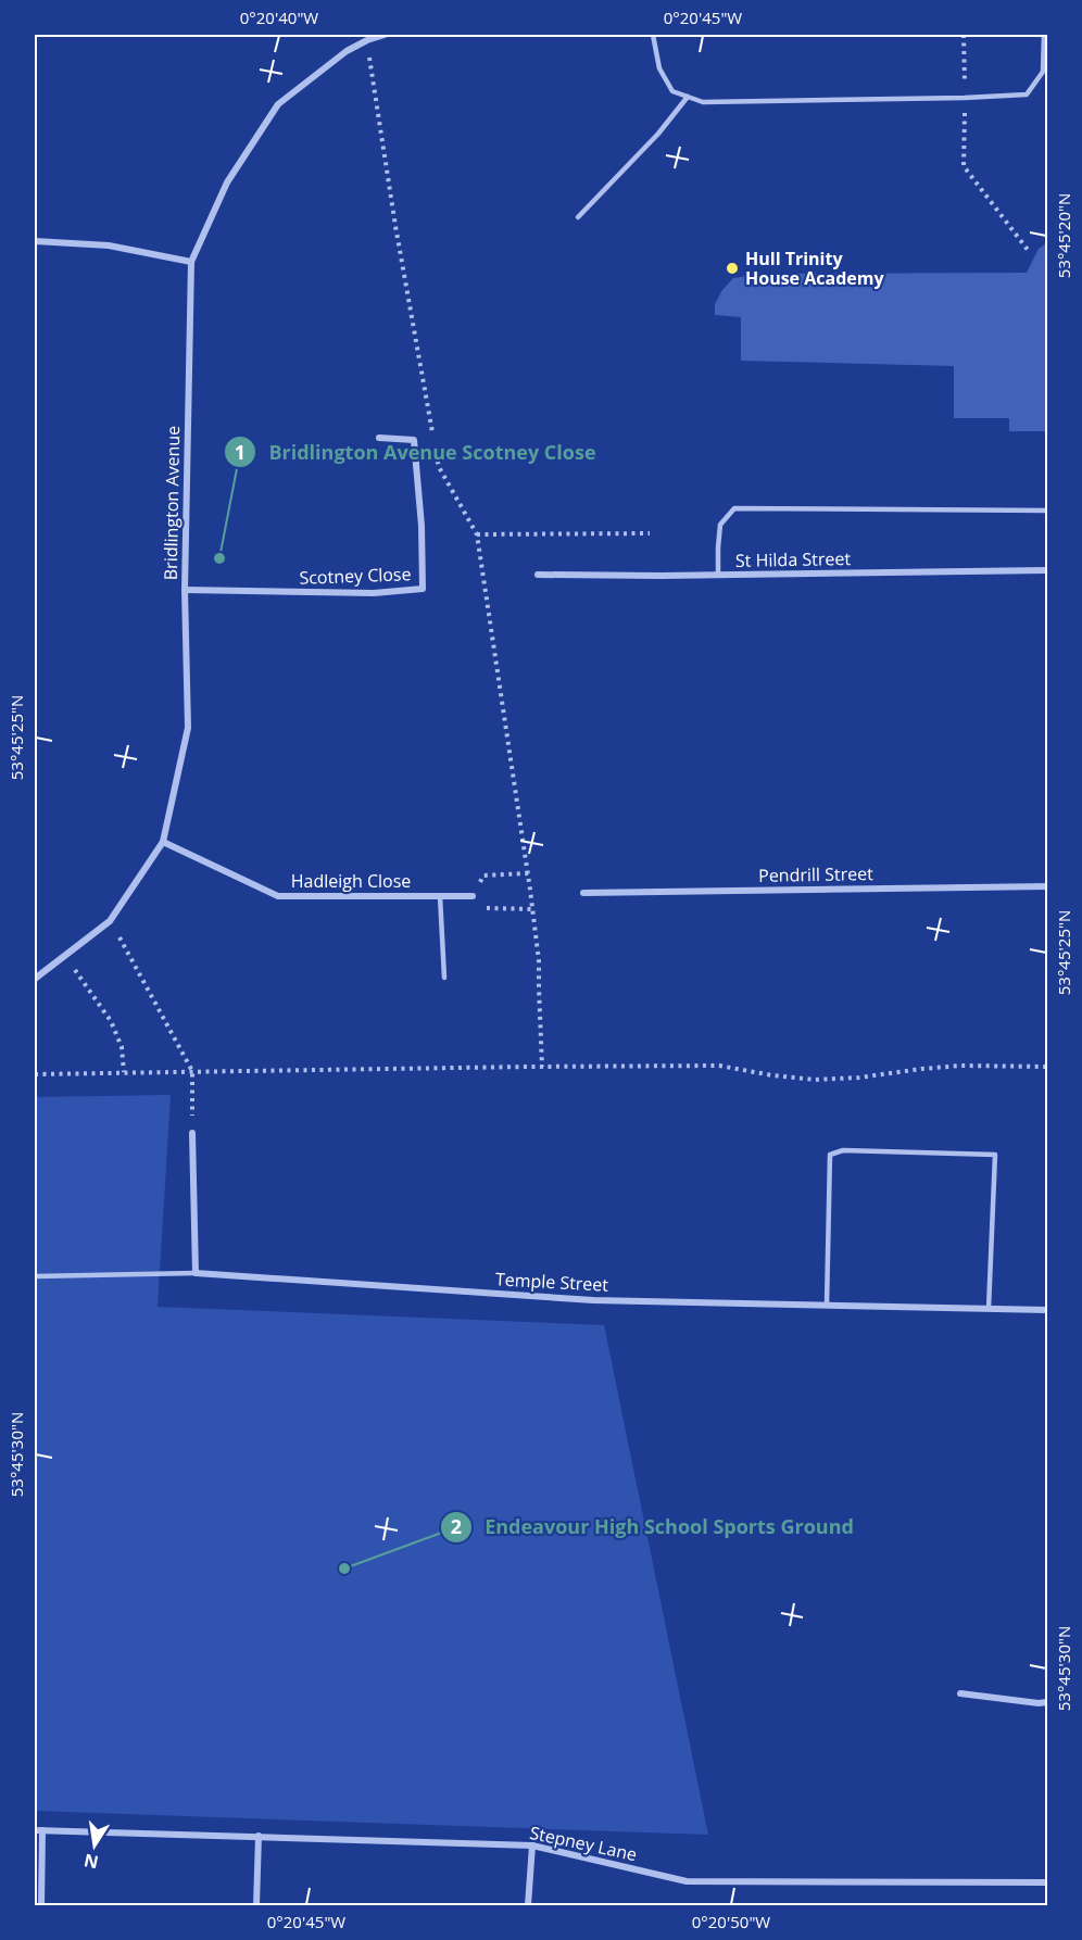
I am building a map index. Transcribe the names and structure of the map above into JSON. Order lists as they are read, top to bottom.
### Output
{
  "streets": {
    "street": [
      "Bridlington Avenue",
      "St Hilda Street",
      "Scotney Close",
      "Pendrill Street",
      "Hadleigh Close",
      "Temple Street",
      "Stepney Lane"
    ]
  },
  "crossings": [
    ["Bridlington Avenue", "Scotney Close"],
    ["Bridlington Avenue", "Hadleigh Close"]
  ],
  "places": ["Hull Trinity House Academy", "Bridlington Avenue Scotney Close", "Endeavour High School Sports Ground"],
  "north": "bottom",
  "coordinates": [
    "0°20'40\"W",
    "0°20'45\"W",
    "53°45'20\"N",
    "53°45'25\"N",
    "53°45'30\"N",
    "0°20'50\"W"
  ]
}
